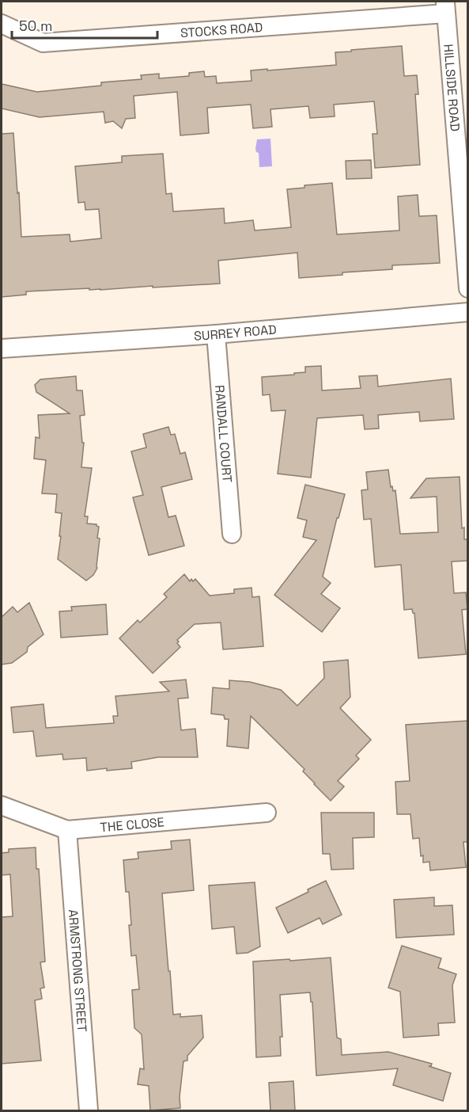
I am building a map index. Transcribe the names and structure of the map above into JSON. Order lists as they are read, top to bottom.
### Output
{
  "streets": {
    "street": [
      "STOCKS ROAD",
      "HILLSIDE ROAD",
      "SURREY ROAD",
      "RANDALL COURT",
      "THE CLOSE",
      "ARMSTRONG STREET"
    ]
  },
  "crossings": [
    ["STOCKS ROAD", "HILLSIDE ROAD"],
    ["SURREY ROAD", "RANDALL COURT"],
    ["THE CLOSE", "ARMSTRONG STREET"]
  ],
  "scale_bar": "50 m"
}
